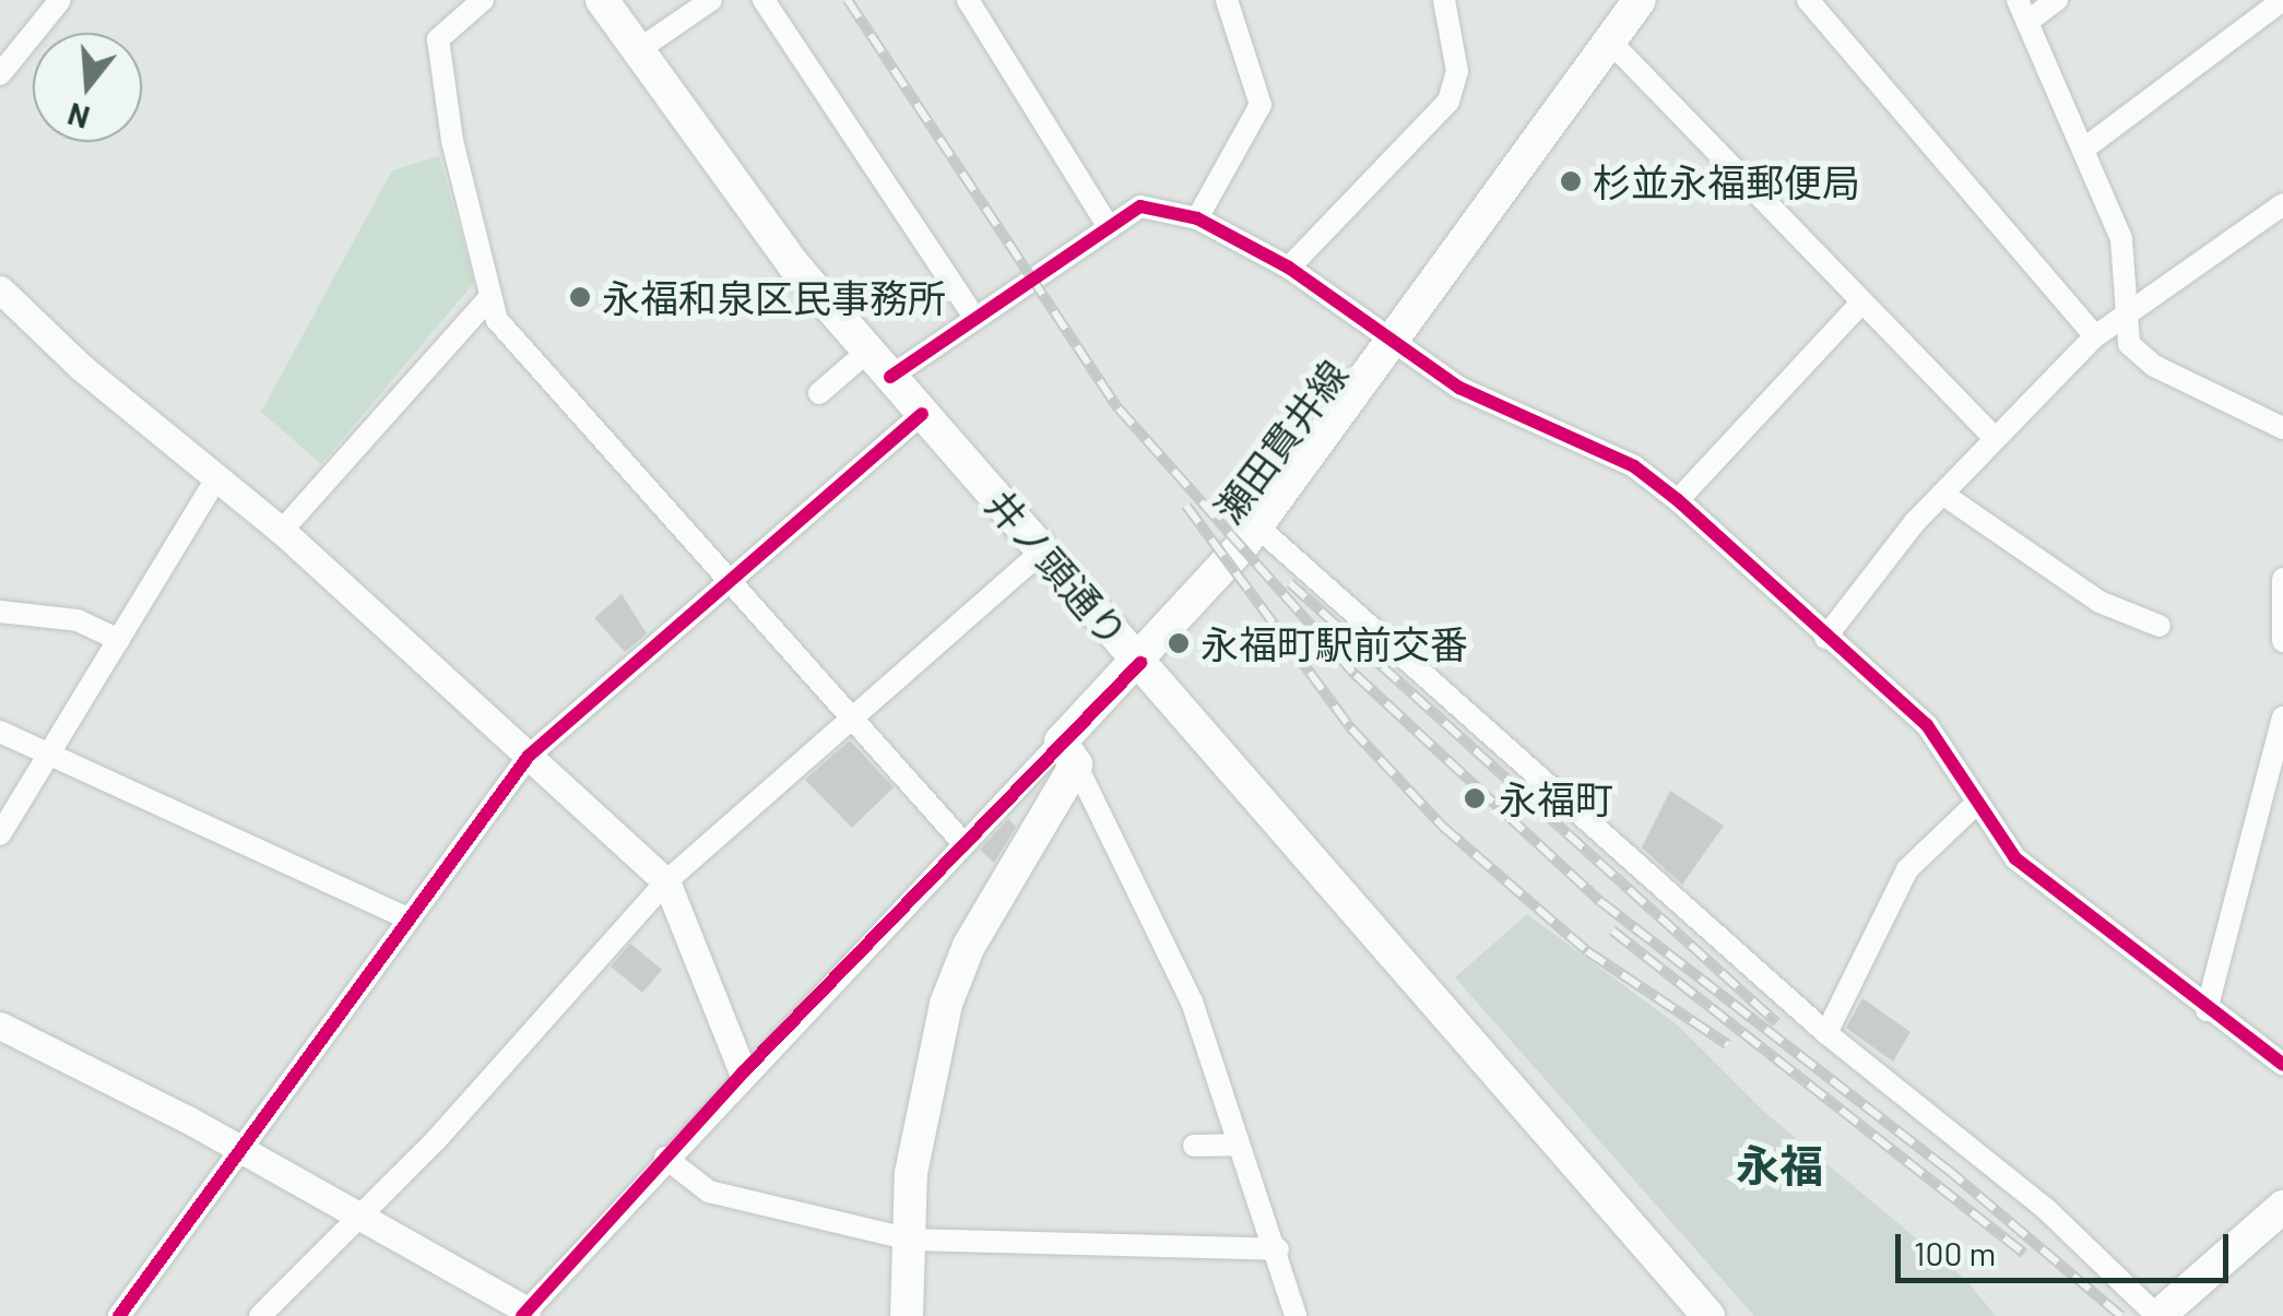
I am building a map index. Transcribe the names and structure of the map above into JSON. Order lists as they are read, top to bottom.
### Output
{
  "streets": {
    "main road": ["瀬田貫井線", "井ノ頭通り"]
  },
  "crossings": [
    ["瀬田貫井線", "井ノ頭通り"]
  ],
  "districts": ["永福"],
  "places": [
    "杉並永福郵便局",
    "永福和泉区民事務所",
    "永福町駅前交番",
    "永福町"
  ],
  "scale_bar": "100 m",
  "north": "bottom"
}
